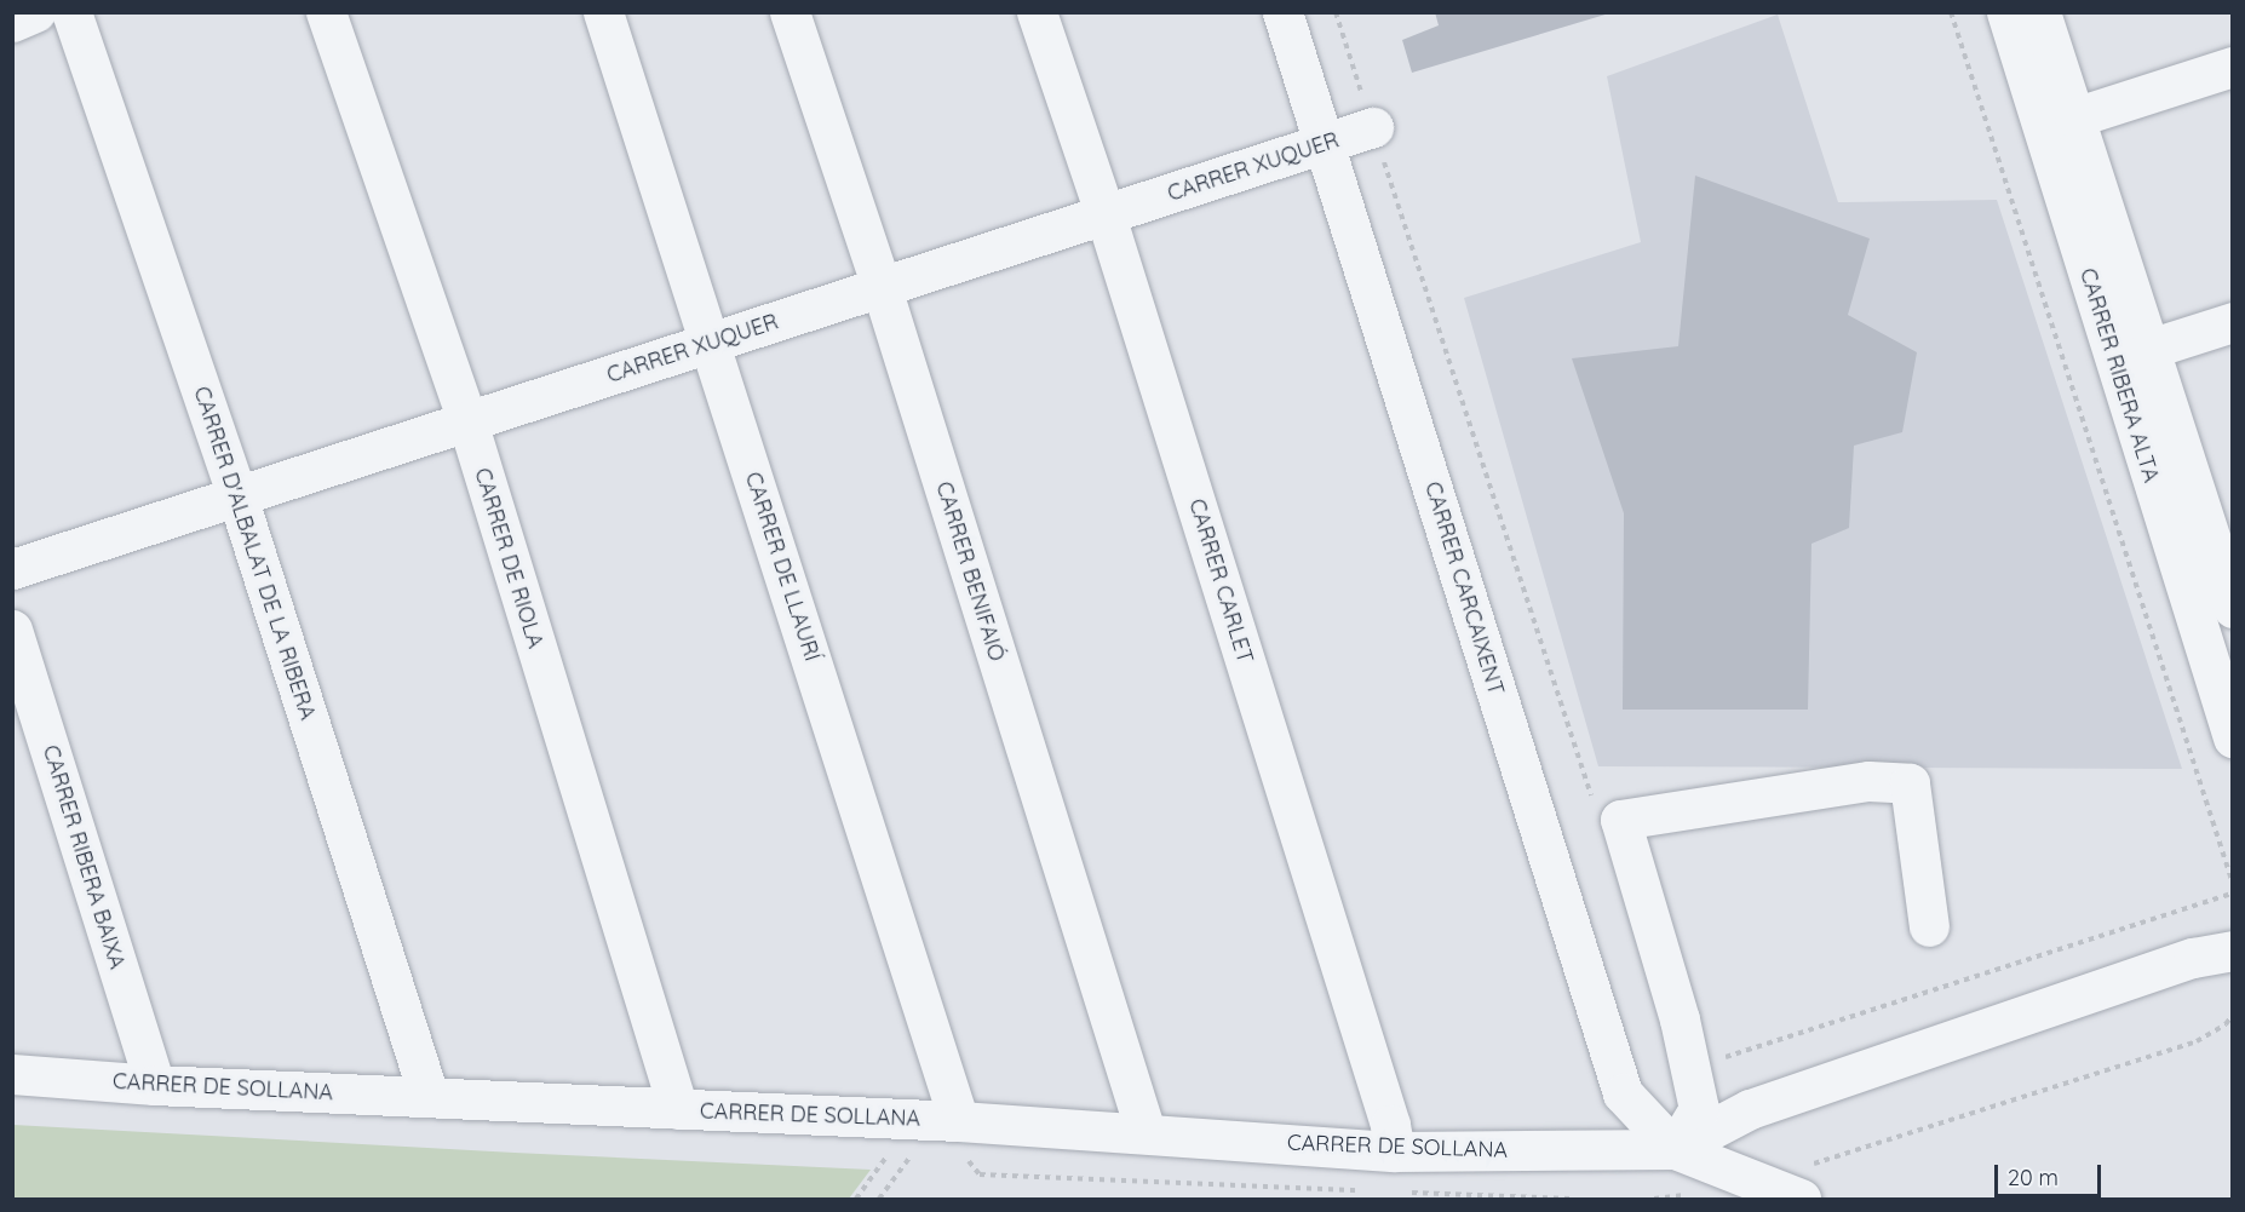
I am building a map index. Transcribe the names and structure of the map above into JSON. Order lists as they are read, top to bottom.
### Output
{
  "streets": {
    "street": [
      "CARRER XUQUER",
      "CARRER RIBERA ALTA",
      "CARRER D'ALBALAT DE LA RIBERA",
      "CARRER DE RIOLA",
      "CARRER DE LLAURÍ",
      "CARRER BENIFAIÓ",
      "CARRER CARLET",
      "CARRER CARCAIXENT",
      "CARRER RIBERA BAIXA",
      "CARRER DE SOLLANA"
    ]
  },
  "crossings": [
    ["CARRER XUQUER", "CARRER D'ALBALAT DE LA RIBERA"],
    ["CARRER XUQUER", "CARRER DE RIOLA"],
    ["CARRER XUQUER", "CARRER DE LLAURÍ"],
    ["CARRER XUQUER", "CARRER BENIFAIÓ"],
    ["CARRER XUQUER", "CARRER CARLET"],
    ["CARRER XUQUER", "CARRER CARCAIXENT"],
    ["CARRER D'ALBALAT DE LA RIBERA", "CARRER DE SOLLANA"],
    ["CARRER DE RIOLA", "CARRER DE SOLLANA"],
    ["CARRER DE LLAURÍ", "CARRER DE SOLLANA"],
    ["CARRER BENIFAIÓ", "CARRER DE SOLLANA"],
    ["CARRER CARLET", "CARRER DE SOLLANA"],
    ["CARRER CARCAIXENT", "CARRER DE SOLLANA"],
    ["CARRER RIBERA BAIXA", "CARRER DE SOLLANA"]
  ],
  "scale_bar": "20 m"
}
